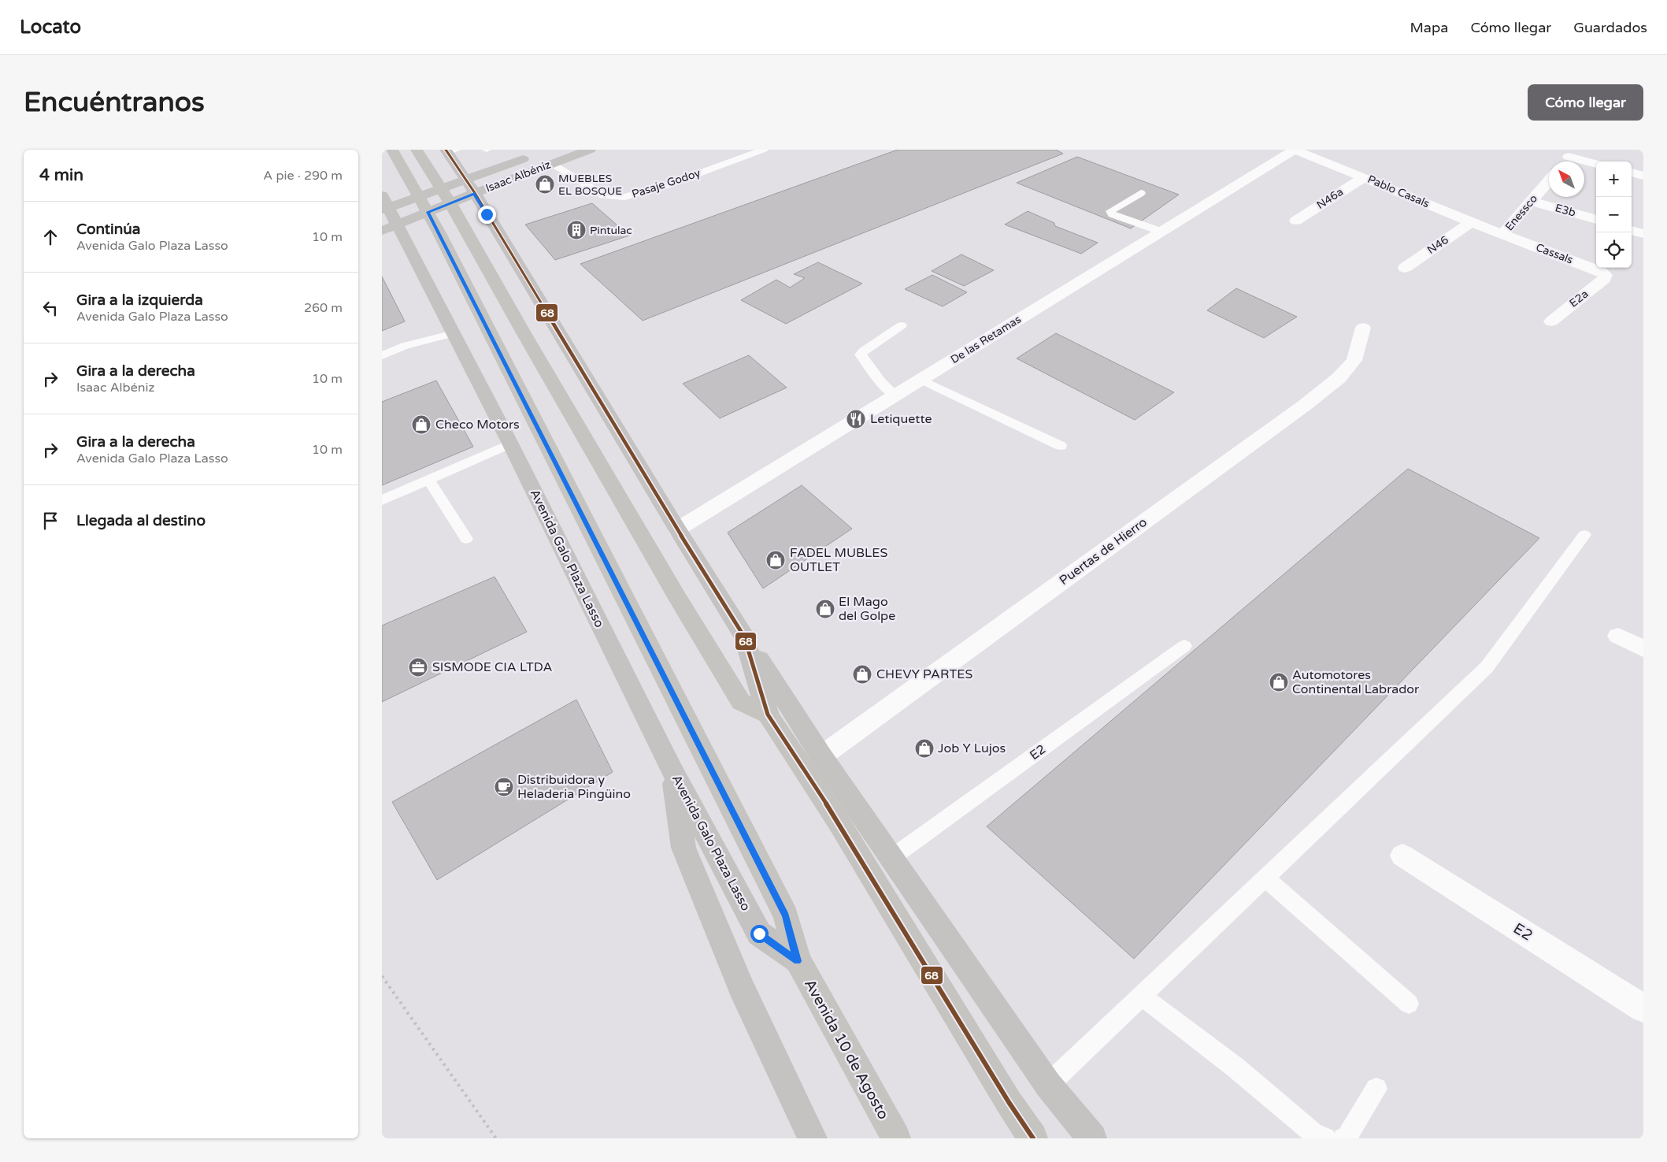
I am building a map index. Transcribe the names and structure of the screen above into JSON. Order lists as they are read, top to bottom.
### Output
{
  "streets": {
    "main road": ["Isaac Albéniz", "Avenida Galo Plaza Lasso", "Avenida 10 de Agosto"],
    "street": [
      "Pablo Casals",
      "N46a",
      "E3b",
      "Enessco",
      "N46",
      "Cassals",
      "E2a",
      "De las Retamas",
      "Puertas de Hierro",
      "E2"
    ],
    "lane": ["Pasaje Godoy"]
  },
  "crossings": [
    ["Isaac Albéniz", "Pasaje Godoy"],
    ["Isaac Albéniz", "Avenida Galo Plaza Lasso"],
    ["Pablo Casals", "N46a"],
    ["Pablo Casals", "Enessco"],
    ["Pablo Casals", "N46"],
    ["Pablo Casals", "Cassals"],
    ["Pablo Casals", "De las Retamas"],
    ["E3b", "Enessco"],
    ["Enessco", "Cassals"],
    ["Cassals", "E2a"],
    ["Avenida Galo Plaza Lasso", "Avenida 10 de Agosto"]
  ],
  "places": {
    "shop": [
      "MUEBLES EL BOSQUE",
      "Checo Motors",
      "FADEL MUBLES OUTLET",
      "El Mago del Golpe",
      "CHEVY PARTES",
      "Automotores Continental Labrador",
      "Job Y Lujos"
    ],
    "building": ["Pintulac"],
    "restaurant": ["Letiquette"],
    "office": ["SISMODE CIA LTDA"],
    "cafe": ["Distribuidora y Heladeria Pingüino"]
  },
  "lines": ["transit line 68"],
  "north": "top left",
  "page": {
    "header": "Locato",
    "nav": ["Mapa", "Cómo llegar", "Guardados"],
    "buttons": "Cómo llegar",
    "title": "Encuéntranos",
    "heading": ["4 min", "A pie · 290 m"],
    "map_buttons": ["+", "−"],
    "list": [
      ["Continúa", "Avenida Galo Plaza Lasso", "10 m"],
      ["Gira a la izquierda", "Avenida Galo Plaza Lasso", "260 m"],
      ["Gira a la derecha", "Isaac Albéniz", "10 m"],
      ["Gira a la derecha", "Avenida Galo Plaza Lasso", "10 m"],
      "Llegada al destino"
    ]
  }
}
